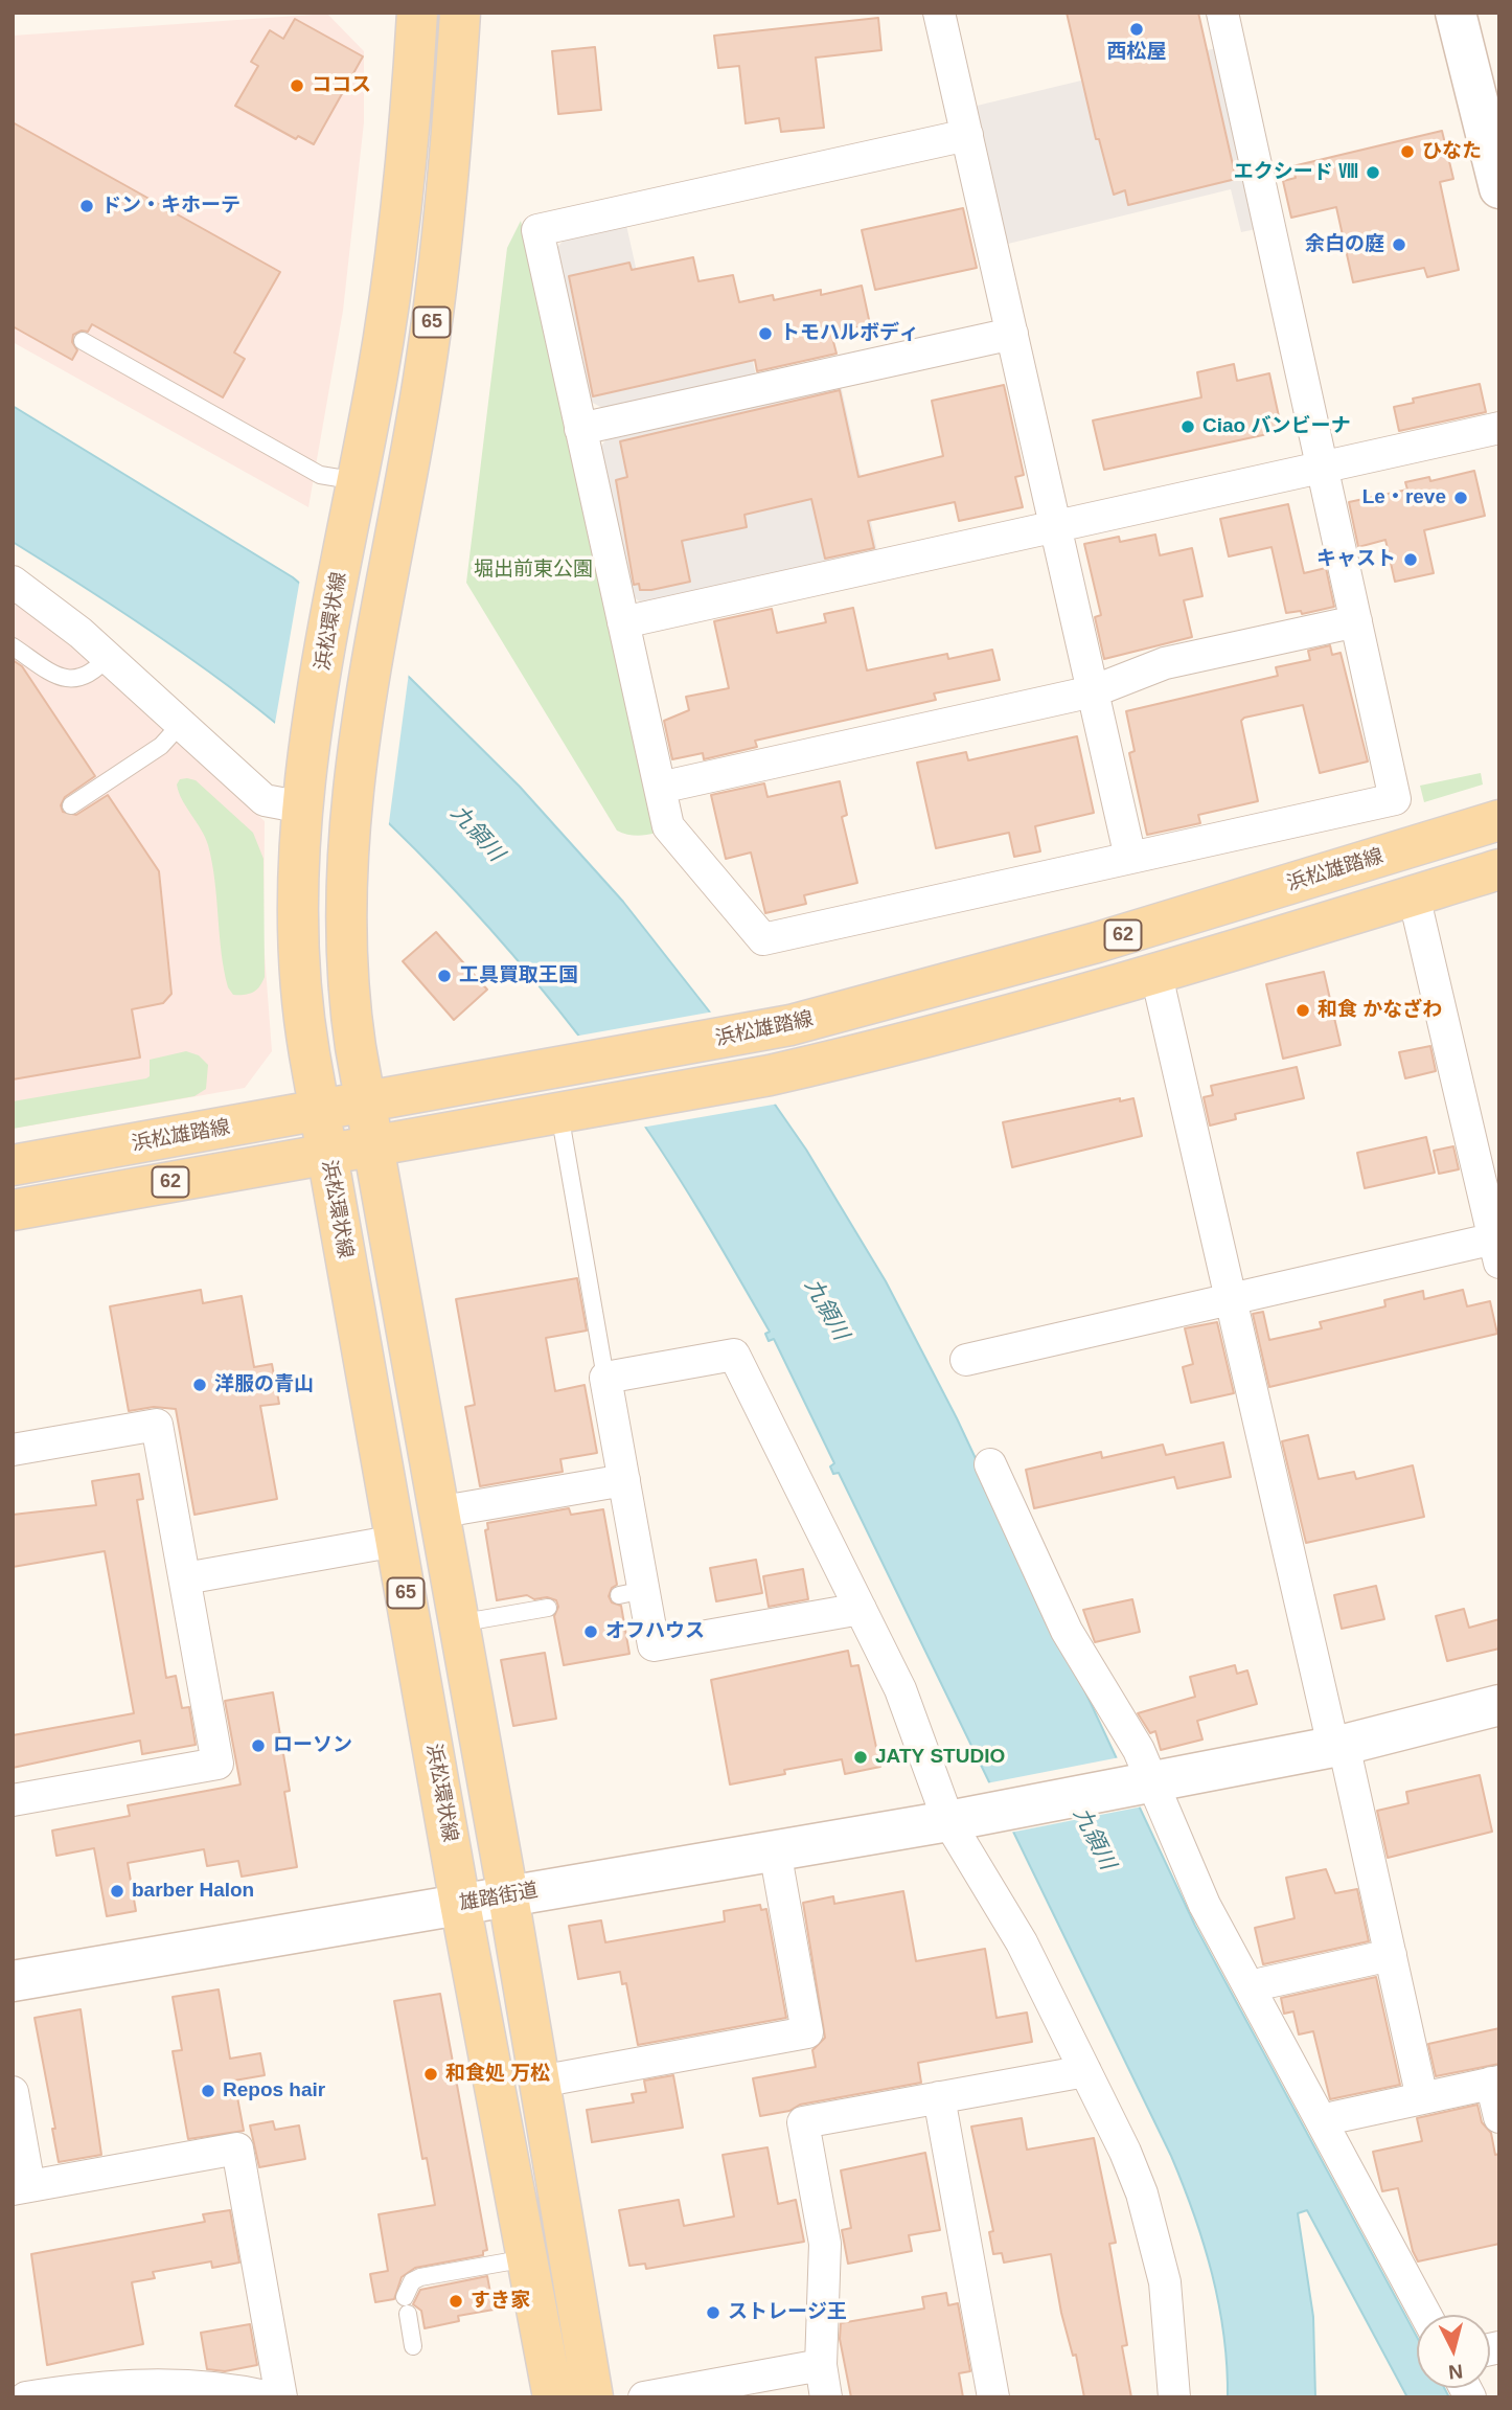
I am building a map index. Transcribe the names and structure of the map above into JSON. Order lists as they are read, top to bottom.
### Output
{
  "streets": {
    "main road": [
      "65",
      "浜松環状線",
      "浜松雄踏線",
      "62"
    ],
    "street": ["雄踏街道"]
  },
  "crossings": [
    ["65", "浜松雄踏線"],
    ["65", "62"],
    ["65", "雄踏街道"],
    ["浜松環状線", "浜松雄踏線"],
    ["浜松環状線", "62"],
    ["浜松環状線", "雄踏街道"]
  ],
  "water": ["九領川"],
  "parks": ["堀出前東公園"],
  "places": [
    "西松屋",
    "ココス",
    "ひなた",
    "エクシード Ⅷ",
    "ドン・キホーテ",
    "余白の庭",
    "トモハルボディ",
    "Ciao バンビーナ",
    "Le・reve",
    "キャスト",
    "工具買取王国",
    "和食 かなざわ",
    "洋服の青山",
    "オフハウス",
    "ローソン",
    "JATY STUDIO",
    "barber Halon",
    "和食処 万松",
    "Repos hair",
    "すき家",
    "ストレージ王"
  ],
  "north": "bottom"
}
